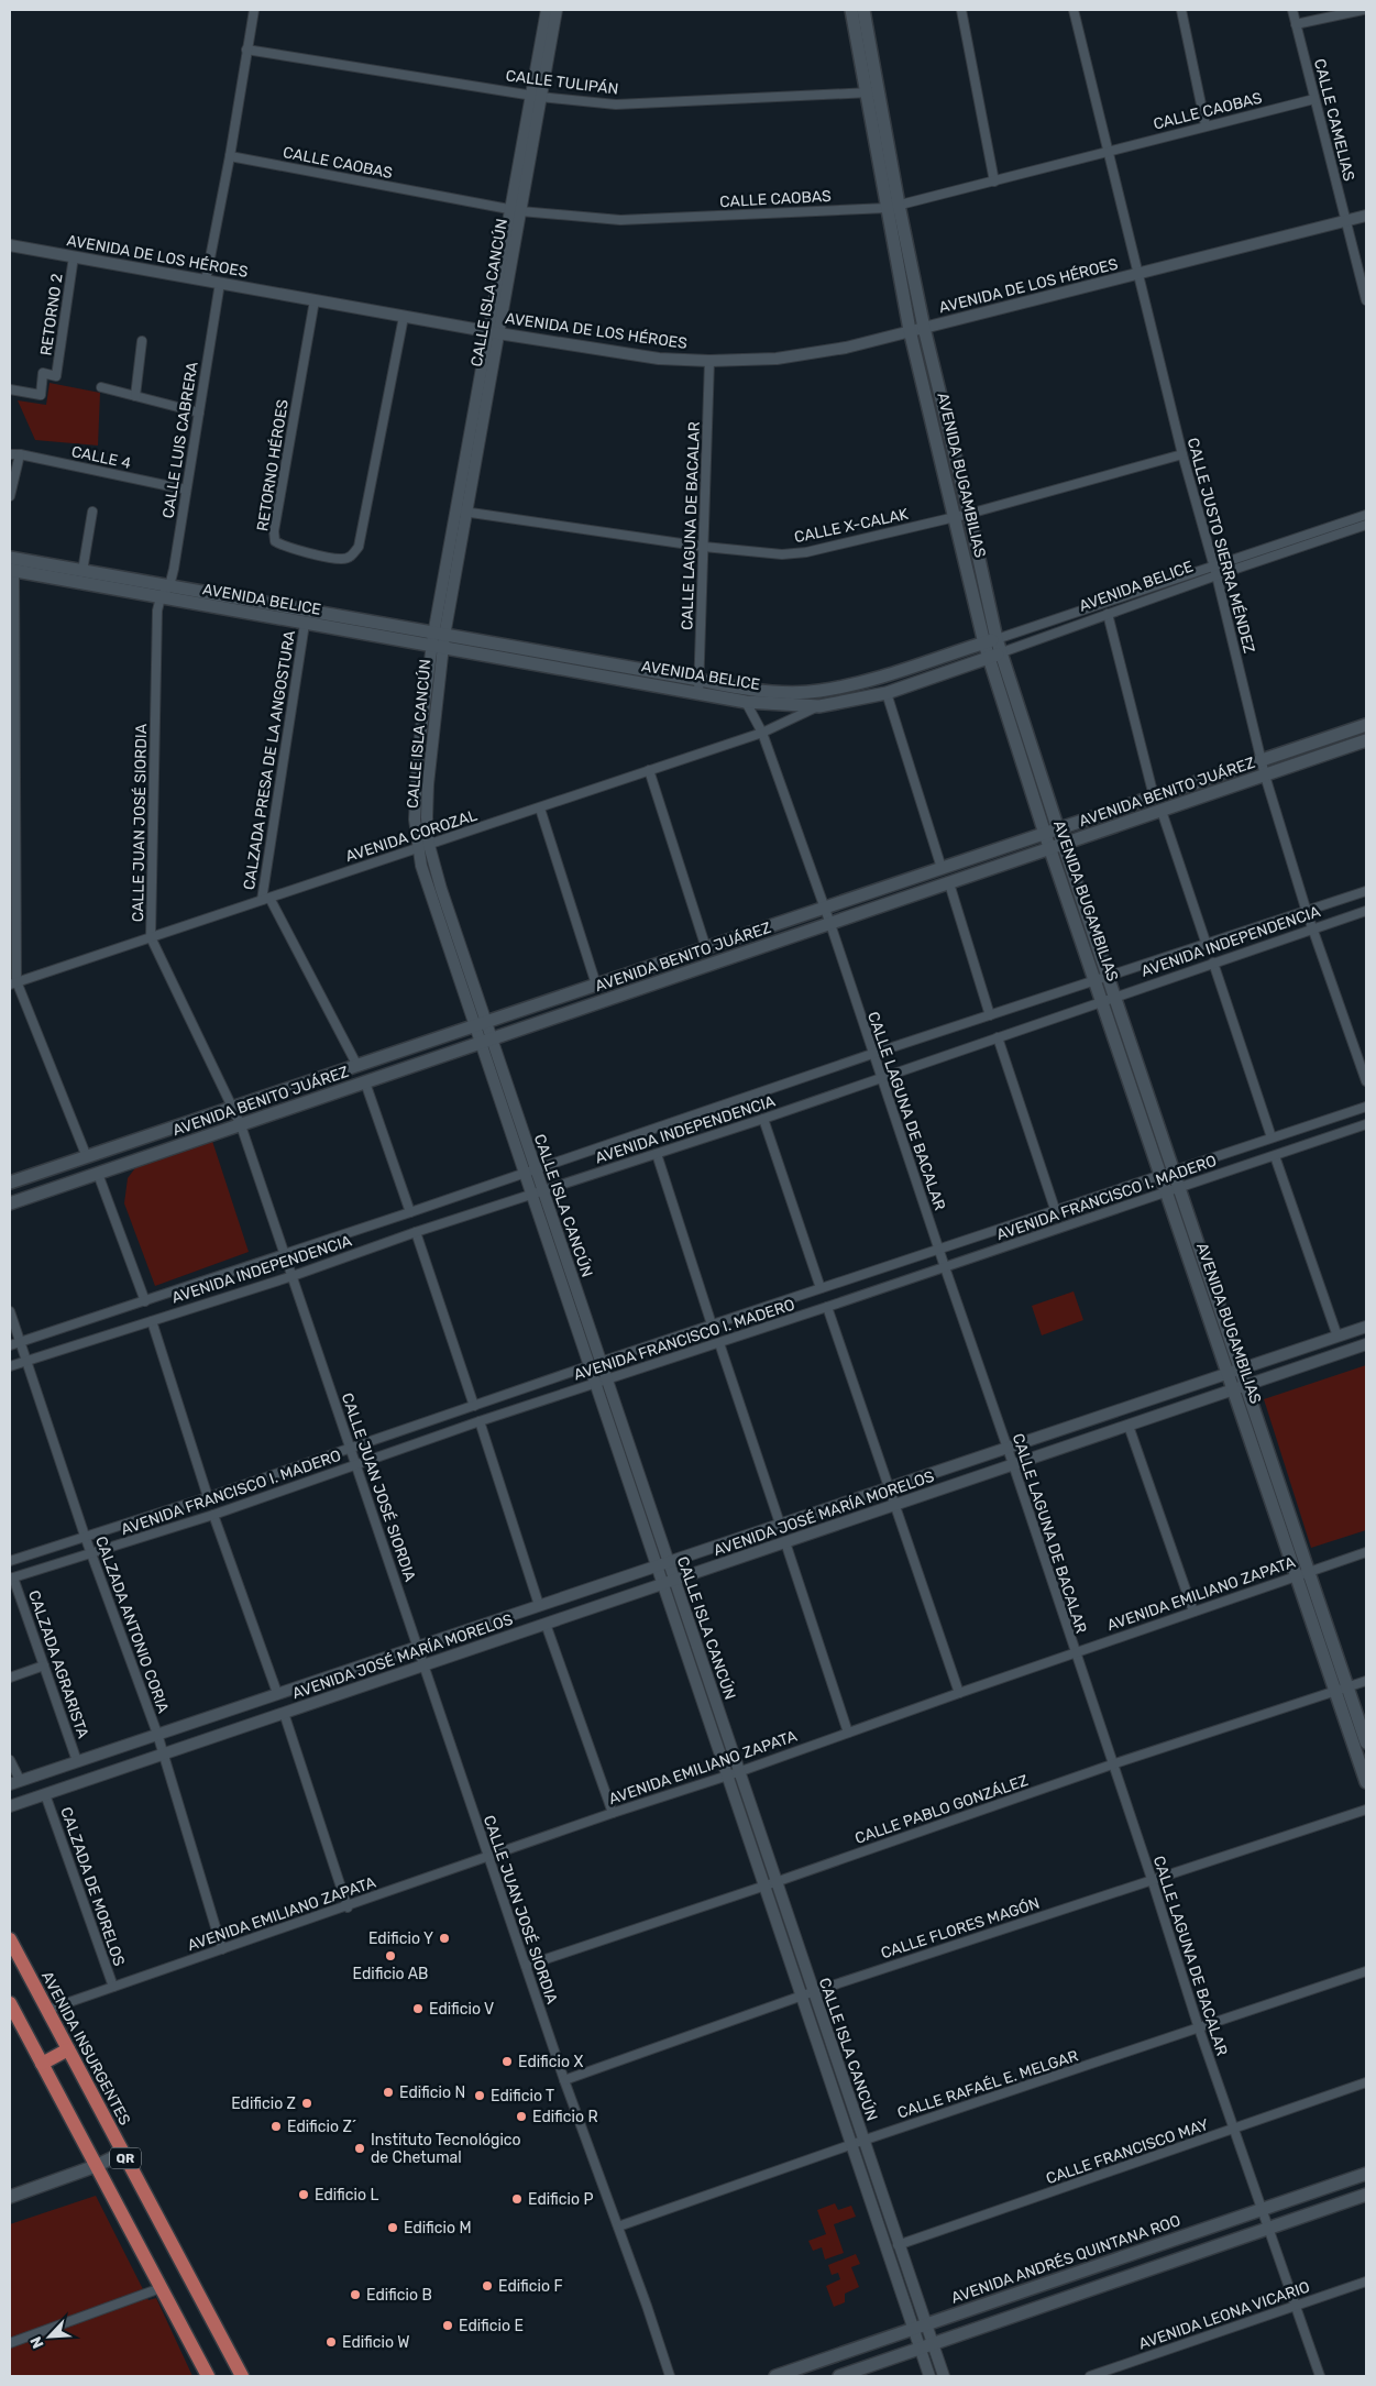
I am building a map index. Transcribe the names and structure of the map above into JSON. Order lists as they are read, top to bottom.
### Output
{
  "streets": {
    "main road": [
      "AVENIDA BUGAMBILIAS",
      "AVENIDA BELICE",
      "AVENIDA BENITO JUÁREZ",
      "AVENIDA INSURGENTES",
      "QR",
      "AVENIDA ANDRÉS QUINTANA ROO"
    ],
    "street": [
      "CALLE TULIPÁN",
      "CALLE CAOBAS",
      "CALLE CAMELIAS",
      "AVENIDA DE LOS HÉROES",
      "CALLE ISLA CANCÚN",
      "RETORNO 2",
      "CALLE LUIS CABRERA",
      "CALLE 4",
      "RETORNO HÉROES",
      "CALLE LAGUNA DE BACALAR",
      "CALLE X-CALAK",
      "CALLE JUSTO SIERRA MÉNDEZ",
      "CALZADA PRESA DE LA ANGOSTURA",
      "CALLE JUAN JOSÉ SIORDIA",
      "AVENIDA COROZAL",
      "AVENIDA INDEPENDENCIA",
      "AVENIDA FRANCISCO I. MADERO",
      "AVENIDA JOSÉ MARÍA MORELOS",
      "AVENIDA EMILIANO ZAPATA",
      "CALZADA ANTONIO CORIA",
      "CALZADA AGRARISTA",
      "CALLE PABLO GONZÁLEZ",
      "CALZADA DE MORELOS",
      "CALLE FLORES MAGÓN",
      "CALLE RAFAÉL E. MELGAR",
      "CALLE FRANCISCO MAY",
      "AVENIDA LEONA VICARIO"
    ]
  },
  "crossings": [
    ["CALLE TULIPÁN", "CALLE ISLA CANCÚN"],
    ["CALLE TULIPÁN", "AVENIDA BUGAMBILIAS"],
    ["CALLE CAOBAS", "CALLE CAMELIAS"],
    ["CALLE CAOBAS", "CALLE ISLA CANCÚN"],
    ["CALLE CAOBAS", "AVENIDA BUGAMBILIAS"],
    ["CALLE CAOBAS", "CALLE JUSTO SIERRA MÉNDEZ"],
    ["CALLE CAMELIAS", "AVENIDA DE LOS HÉROES"],
    ["AVENIDA DE LOS HÉROES", "CALLE ISLA CANCÚN"],
    ["AVENIDA DE LOS HÉROES", "RETORNO 2"],
    ["AVENIDA DE LOS HÉROES", "CALLE LUIS CABRERA"],
    ["AVENIDA DE LOS HÉROES", "RETORNO HÉROES"],
    ["AVENIDA DE LOS HÉROES", "AVENIDA BUGAMBILIAS"],
    ["AVENIDA DE LOS HÉROES", "CALLE LAGUNA DE BACALAR"],
    ["AVENIDA DE LOS HÉROES", "CALLE JUSTO SIERRA MÉNDEZ"],
    ["CALLE ISLA CANCÚN", "CALLE X-CALAK"],
    ["CALLE ISLA CANCÚN", "AVENIDA BELICE"],
    ["CALLE ISLA CANCÚN", "AVENIDA BENITO JUÁREZ"],
    ["CALLE ISLA CANCÚN", "AVENIDA COROZAL"],
    ["CALLE ISLA CANCÚN", "AVENIDA INDEPENDENCIA"],
    ["CALLE ISLA CANCÚN", "AVENIDA FRANCISCO I. MADERO"],
    ["CALLE ISLA CANCÚN", "AVENIDA JOSÉ MARÍA MORELOS"],
    ["CALLE ISLA CANCÚN", "AVENIDA EMILIANO ZAPATA"],
    ["CALLE ISLA CANCÚN", "CALLE PABLO GONZÁLEZ"],
    ["CALLE ISLA CANCÚN", "CALLE FLORES MAGÓN"],
    ["CALLE ISLA CANCÚN", "CALLE RAFAÉL E. MELGAR"],
    ["CALLE ISLA CANCÚN", "CALLE FRANCISCO MAY"],
    ["CALLE ISLA CANCÚN", "AVENIDA ANDRÉS QUINTANA ROO"],
    ["CALLE LUIS CABRERA", "CALLE 4"],
    ["CALLE LUIS CABRERA", "AVENIDA BELICE"],
    ["CALLE LUIS CABRERA", "CALLE JUAN JOSÉ SIORDIA"],
    ["AVENIDA BUGAMBILIAS", "CALLE X-CALAK"],
    ["AVENIDA BUGAMBILIAS", "AVENIDA BELICE"],
    ["AVENIDA BUGAMBILIAS", "AVENIDA BENITO JUÁREZ"],
    ["AVENIDA BUGAMBILIAS", "AVENIDA INDEPENDENCIA"],
    ["AVENIDA BUGAMBILIAS", "AVENIDA FRANCISCO I. MADERO"],
    ["AVENIDA BUGAMBILIAS", "AVENIDA JOSÉ MARÍA MORELOS"],
    ["AVENIDA BUGAMBILIAS", "AVENIDA EMILIANO ZAPATA"],
    ["AVENIDA BUGAMBILIAS", "CALLE PABLO GONZÁLEZ"],
    ["CALLE LAGUNA DE BACALAR", "CALLE X-CALAK"],
    ["CALLE LAGUNA DE BACALAR", "AVENIDA BELICE"],
    ["CALLE LAGUNA DE BACALAR", "AVENIDA BENITO JUÁREZ"],
    ["CALLE LAGUNA DE BACALAR", "AVENIDA COROZAL"],
    ["CALLE LAGUNA DE BACALAR", "AVENIDA INDEPENDENCIA"],
    ["CALLE LAGUNA DE BACALAR", "AVENIDA FRANCISCO I. MADERO"],
    ["CALLE LAGUNA DE BACALAR", "AVENIDA JOSÉ MARÍA MORELOS"],
    ["CALLE LAGUNA DE BACALAR", "AVENIDA EMILIANO ZAPATA"],
    ["CALLE LAGUNA DE BACALAR", "CALLE PABLO GONZÁLEZ"],
    ["CALLE LAGUNA DE BACALAR", "CALLE FLORES MAGÓN"],
    ["CALLE LAGUNA DE BACALAR", "CALLE RAFAÉL E. MELGAR"],
    ["CALLE LAGUNA DE BACALAR", "CALLE FRANCISCO MAY"],
    ["CALLE LAGUNA DE BACALAR", "AVENIDA ANDRÉS QUINTANA ROO"],
    ["CALLE LAGUNA DE BACALAR", "AVENIDA LEONA VICARIO"],
    ["CALLE X-CALAK", "CALLE JUSTO SIERRA MÉNDEZ"],
    ["CALLE JUSTO SIERRA MÉNDEZ", "AVENIDA BELICE"],
    ["CALLE JUSTO SIERRA MÉNDEZ", "AVENIDA BENITO JUÁREZ"],
    ["CALLE JUSTO SIERRA MÉNDEZ", "AVENIDA INDEPENDENCIA"],
    ["AVENIDA BELICE", "CALZADA PRESA DE LA ANGOSTURA"],
    ["AVENIDA BELICE", "CALLE JUAN JOSÉ SIORDIA"],
    ["AVENIDA BELICE", "AVENIDA COROZAL"],
    ["CALZADA PRESA DE LA ANGOSTURA", "AVENIDA BENITO JUÁREZ"],
    ["CALZADA PRESA DE LA ANGOSTURA", "AVENIDA COROZAL"],
    ["AVENIDA BENITO JUÁREZ", "CALLE JUAN JOSÉ SIORDIA"],
    ["CALLE JUAN JOSÉ SIORDIA", "AVENIDA COROZAL"],
    ["CALLE JUAN JOSÉ SIORDIA", "AVENIDA INDEPENDENCIA"],
    ["CALLE JUAN JOSÉ SIORDIA", "AVENIDA FRANCISCO I. MADERO"],
    ["CALLE JUAN JOSÉ SIORDIA", "AVENIDA JOSÉ MARÍA MORELOS"],
    ["CALLE JUAN JOSÉ SIORDIA", "AVENIDA EMILIANO ZAPATA"],
    ["CALLE JUAN JOSÉ SIORDIA", "CALLE PABLO GONZÁLEZ"],
    ["CALLE JUAN JOSÉ SIORDIA", "CALLE FLORES MAGÓN"],
    ["CALLE JUAN JOSÉ SIORDIA", "CALLE RAFAÉL E. MELGAR"],
    ["AVENIDA INDEPENDENCIA", "CALZADA ANTONIO CORIA"],
    ["AVENIDA FRANCISCO I. MADERO", "CALZADA ANTONIO CORIA"],
    ["AVENIDA FRANCISCO I. MADERO", "CALZADA AGRARISTA"],
    ["AVENIDA JOSÉ MARÍA MORELOS", "CALZADA ANTONIO CORIA"],
    ["AVENIDA JOSÉ MARÍA MORELOS", "CALZADA AGRARISTA"],
    ["AVENIDA JOSÉ MARÍA MORELOS", "CALZADA DE MORELOS"],
    ["AVENIDA EMILIANO ZAPATA", "CALZADA ANTONIO CORIA"],
    ["AVENIDA EMILIANO ZAPATA", "CALZADA DE MORELOS"],
    ["AVENIDA EMILIANO ZAPATA", "AVENIDA INSURGENTES"]
  ],
  "places": [
    "Edificio Y",
    "Edificio AB",
    "Edificio V",
    "Edificio X",
    "Edificio N",
    "Edificio T",
    "Edificio Z",
    "Edificio R",
    "Edificio Z´",
    "Instituto Tecnológico de Chetumal",
    "Edificio L",
    "Edificio P",
    "Edificio M",
    "Edificio F",
    "Edificio B",
    "Edificio E",
    "Edificio W"
  ],
  "north": "bottom left"
}
